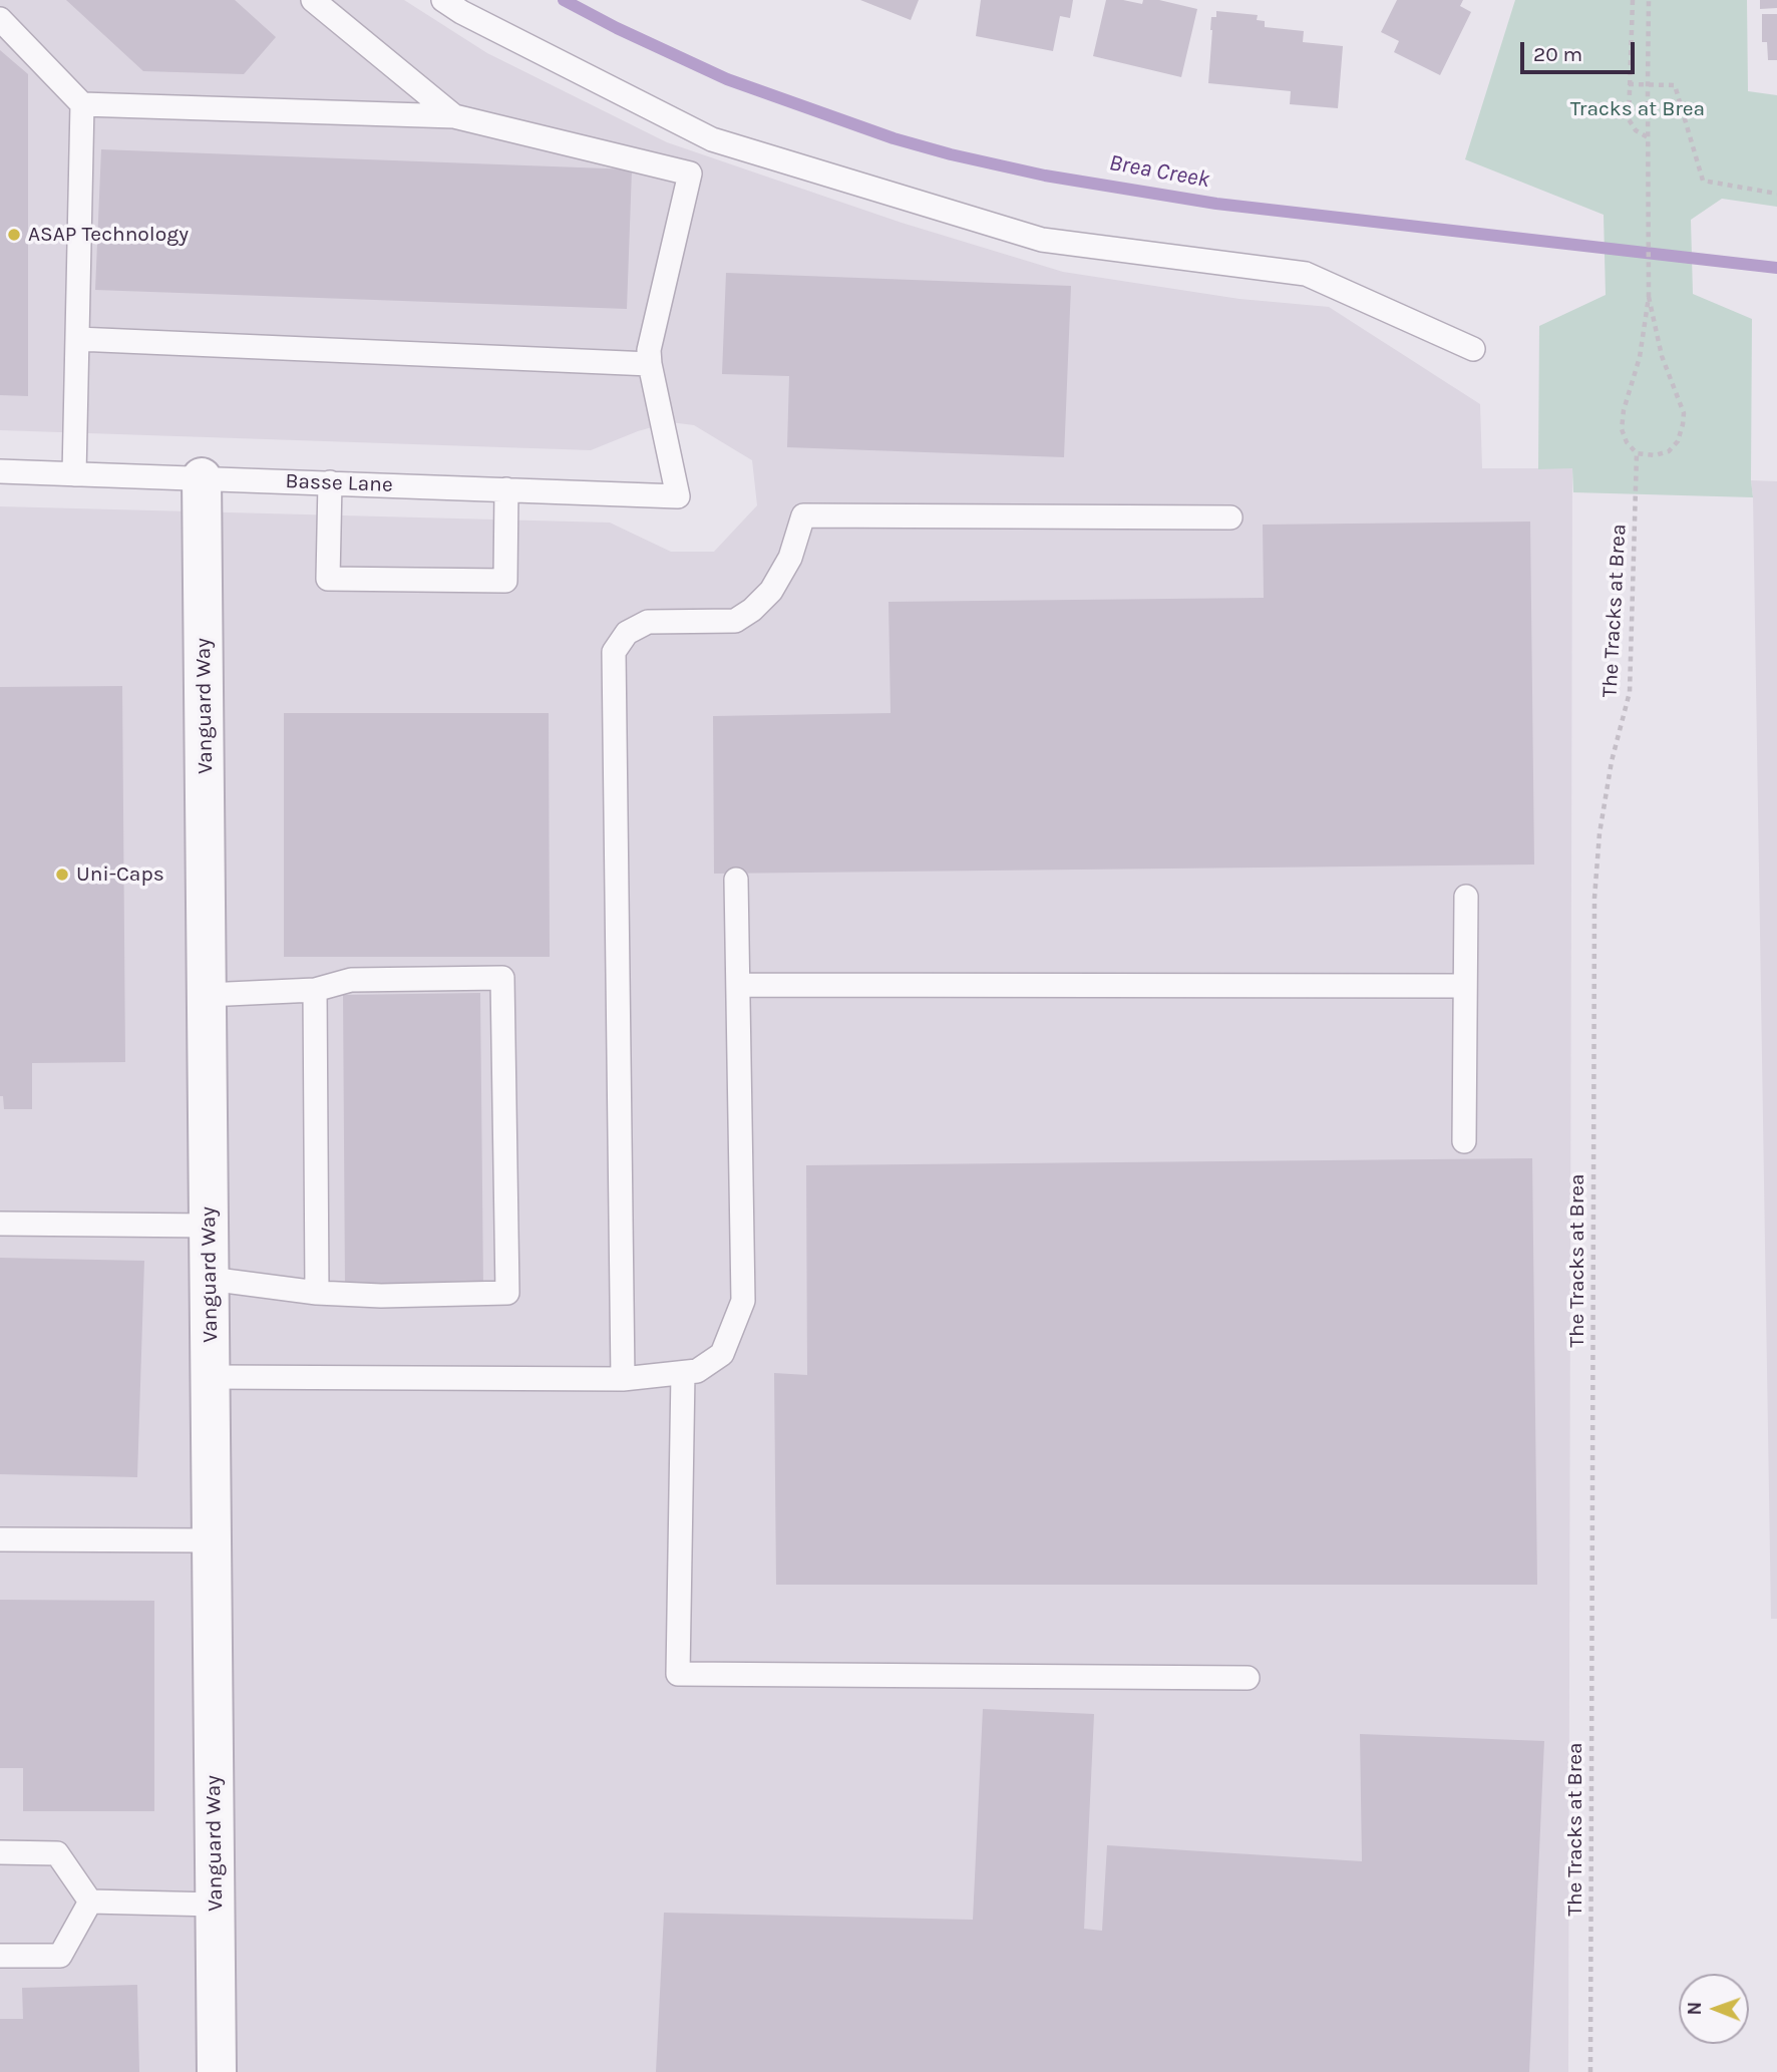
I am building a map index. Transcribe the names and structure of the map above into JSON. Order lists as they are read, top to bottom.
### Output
{
  "streets": {
    "street": ["Vanguard Way"],
    "lane": ["Basse Lane"],
    "path": ["The Tracks at Brea"]
  },
  "crossings": [
    ["Basse Lane", "Vanguard Way"]
  ],
  "water": ["Brea Creek"],
  "parks": ["Tracks at Brea"],
  "places": ["ASAP Technology", "Uni-Caps"],
  "scale_bar": "20 m",
  "north": "left"
}
